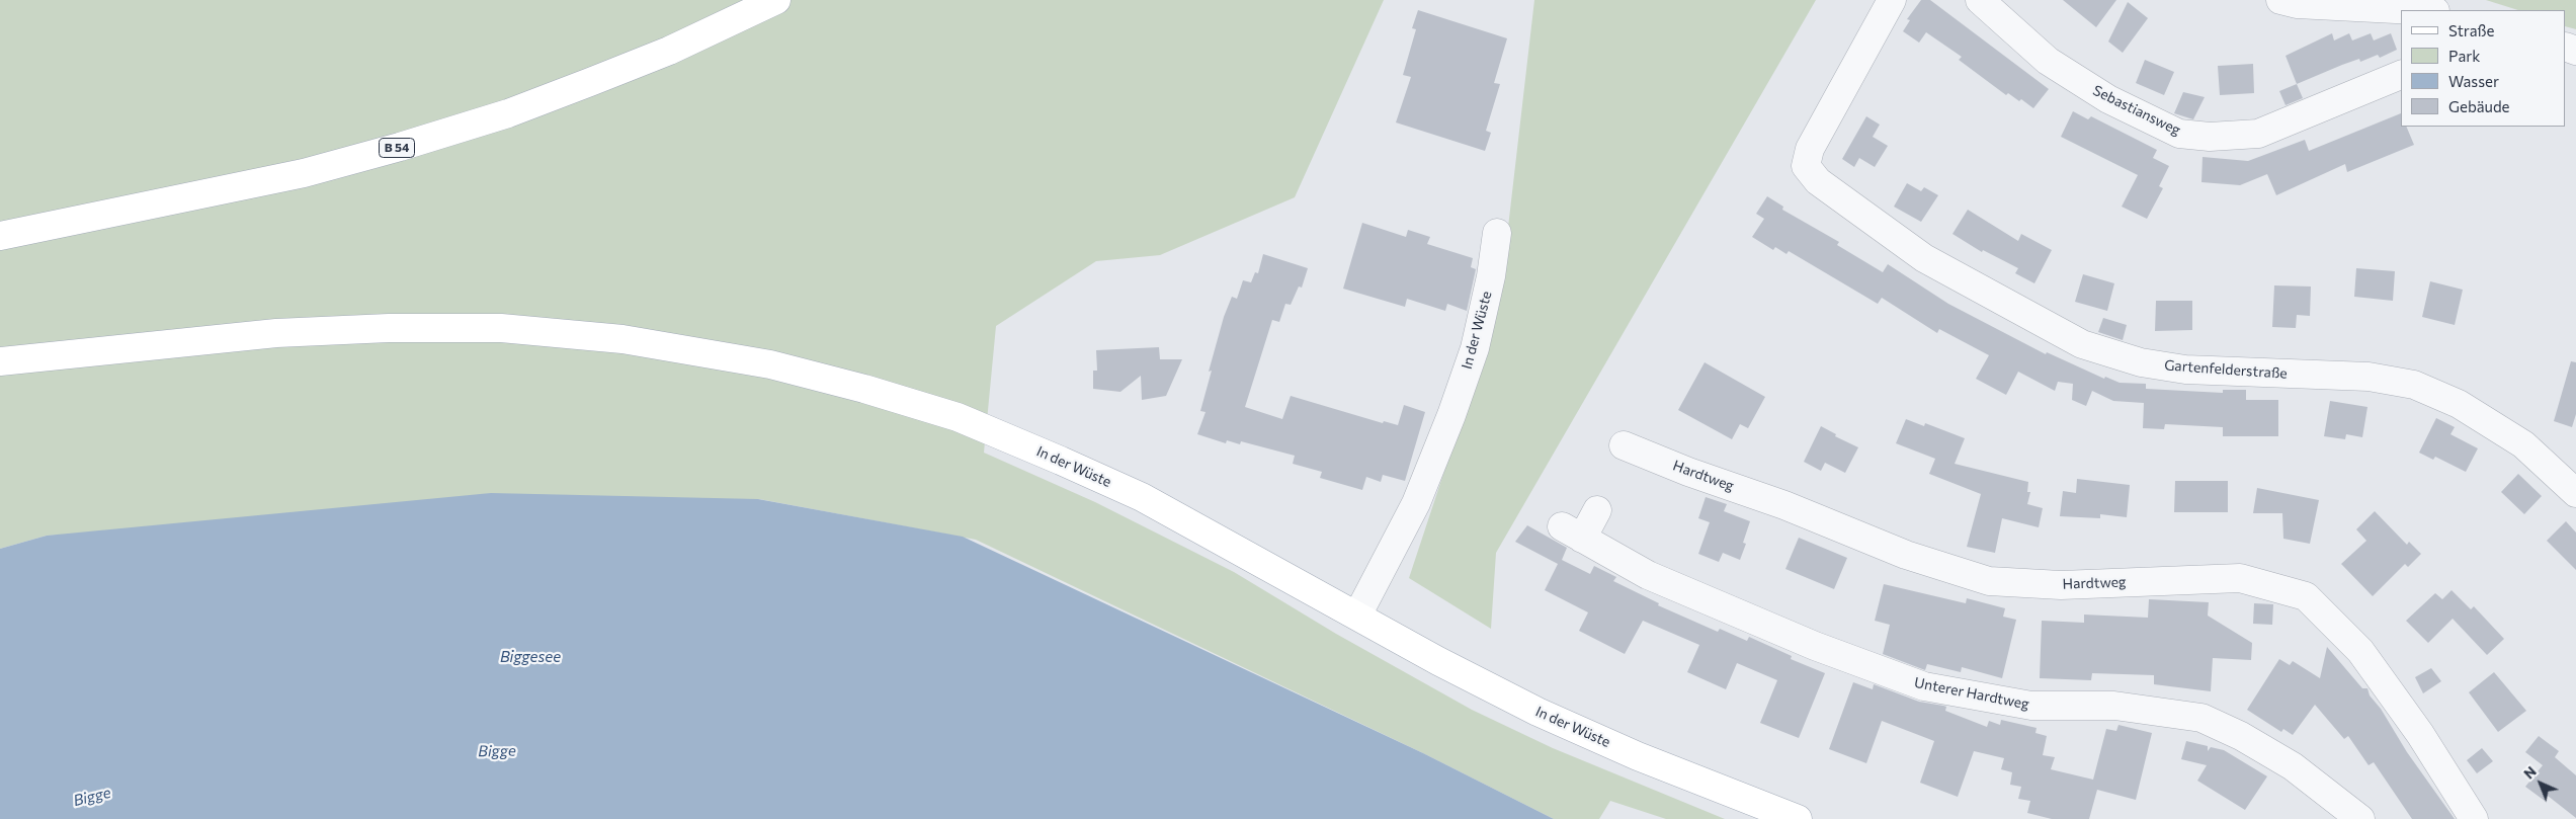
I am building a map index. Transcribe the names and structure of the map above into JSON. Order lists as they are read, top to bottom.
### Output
{
  "streets": {
    "main road": ["B 54", "In der Wüste"],
    "street": [
      "Sebastiansweg",
      "Gartenfelderstraße",
      "Hardtweg",
      "Unterer Hardtweg"
    ]
  },
  "water": ["Biggesee", "Bigge"],
  "legend": [
    "Straße",
    "Park",
    "Wasser",
    "Gebäude"
  ],
  "north": "top left"
}
